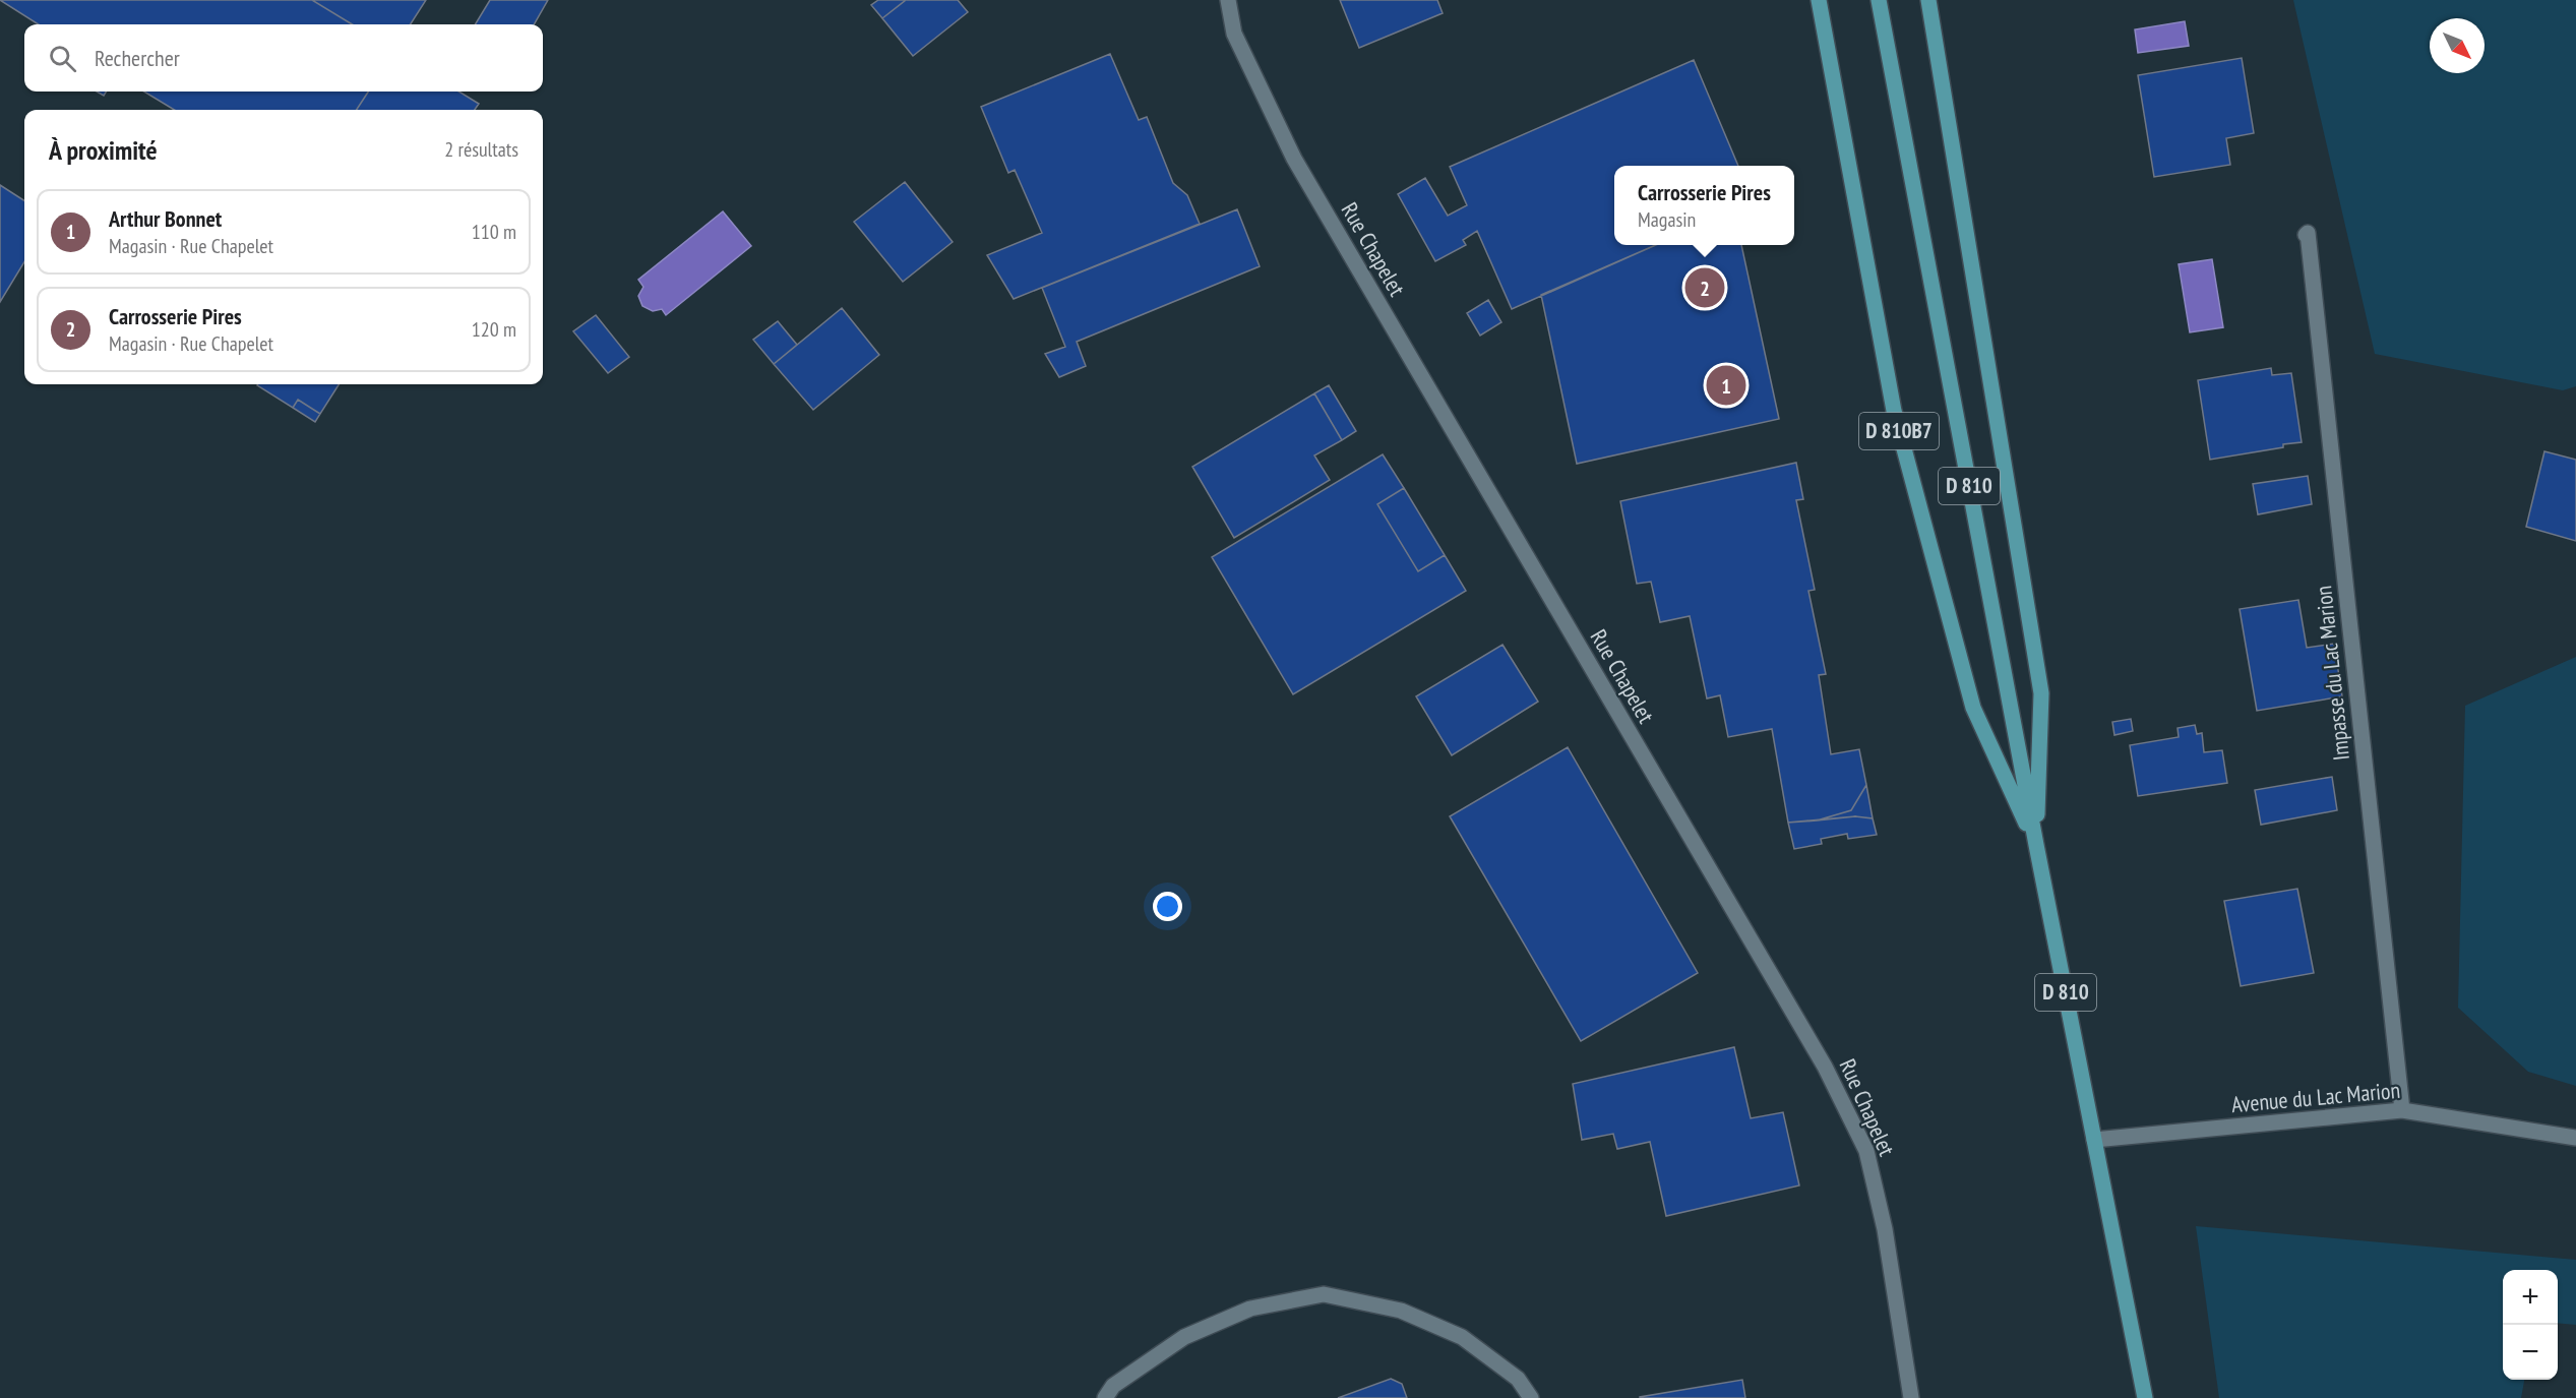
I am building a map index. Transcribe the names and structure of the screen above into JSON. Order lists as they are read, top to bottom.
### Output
{
  "streets": {
    "main road": ["D 810B7", "D 810"],
    "street": ["Rue Chapelet", "Impasse du Lac Marion", "Avenue du Lac Marion"]
  },
  "crossings": [
    ["D 810B7", "D 810"],
    ["D 810", "Avenue du Lac Marion"],
    ["Impasse du Lac Marion", "Avenue du Lac Marion"]
  ],
  "north": "bottom right",
  "page": {
    "search": "Rechercher",
    "heading": ["À proximité", "2 résultats"],
    "popup": ["Carrosserie Pires", "Magasin"],
    "list": [
      {
        "mark": "1",
        "name": "Arthur Bonnet",
        "note": "Magasin · Rue Chapelet",
        "value": "110 m"
      },
      {
        "mark": "2",
        "name": "Carrosserie Pires",
        "note": "Magasin · Rue Chapelet",
        "value": "120 m"
      }
    ],
    "pins": ["2", "1"],
    "map_buttons": ["+", "−"]
  }
}
